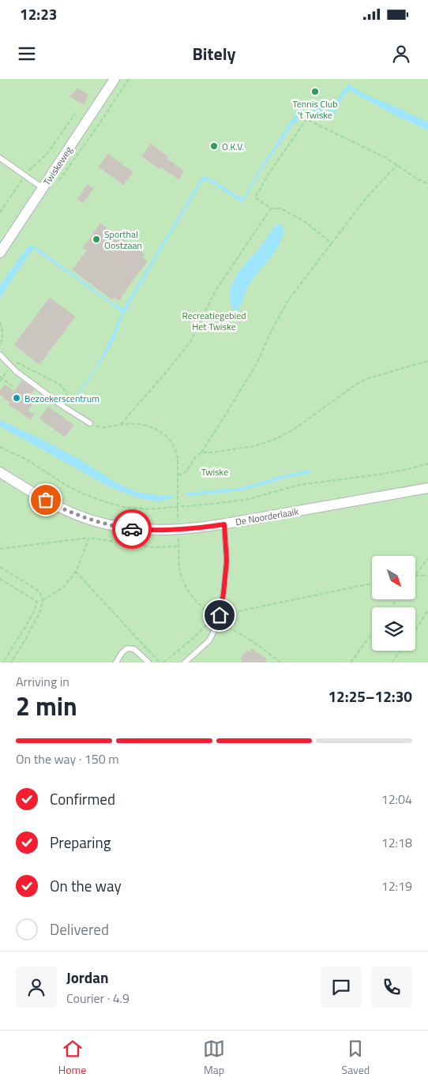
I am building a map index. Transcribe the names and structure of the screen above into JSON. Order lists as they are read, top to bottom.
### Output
{
  "streets": {
    "street": ["Twiskeweg", "De Noorderlaaik"]
  },
  "parks": ["Recreatiegebied Het Twiske", "Twiske"],
  "places": [
    "Tennis Club 't Twiske",
    "O.K.V.",
    "Sporthal Oostzaan",
    "Bezoekerscentrum"
  ],
  "north": "bottom right",
  "page": {
    "status": "12:23",
    "header": "Bitely",
    "heading": ["2 min", "Arriving in", "12:25–12:30"],
    "panel": ["Jordan", "Courier · 4.9"],
    "bar": "On the way · 150 m",
    "list": [
      ["Confirmed", "12:04"],
      ["Preparing", "12:18"],
      ["On the way", "12:19"],
      "Delivered"
    ],
    "tabs": ["Home", "Map", "Saved"]
  }
}
